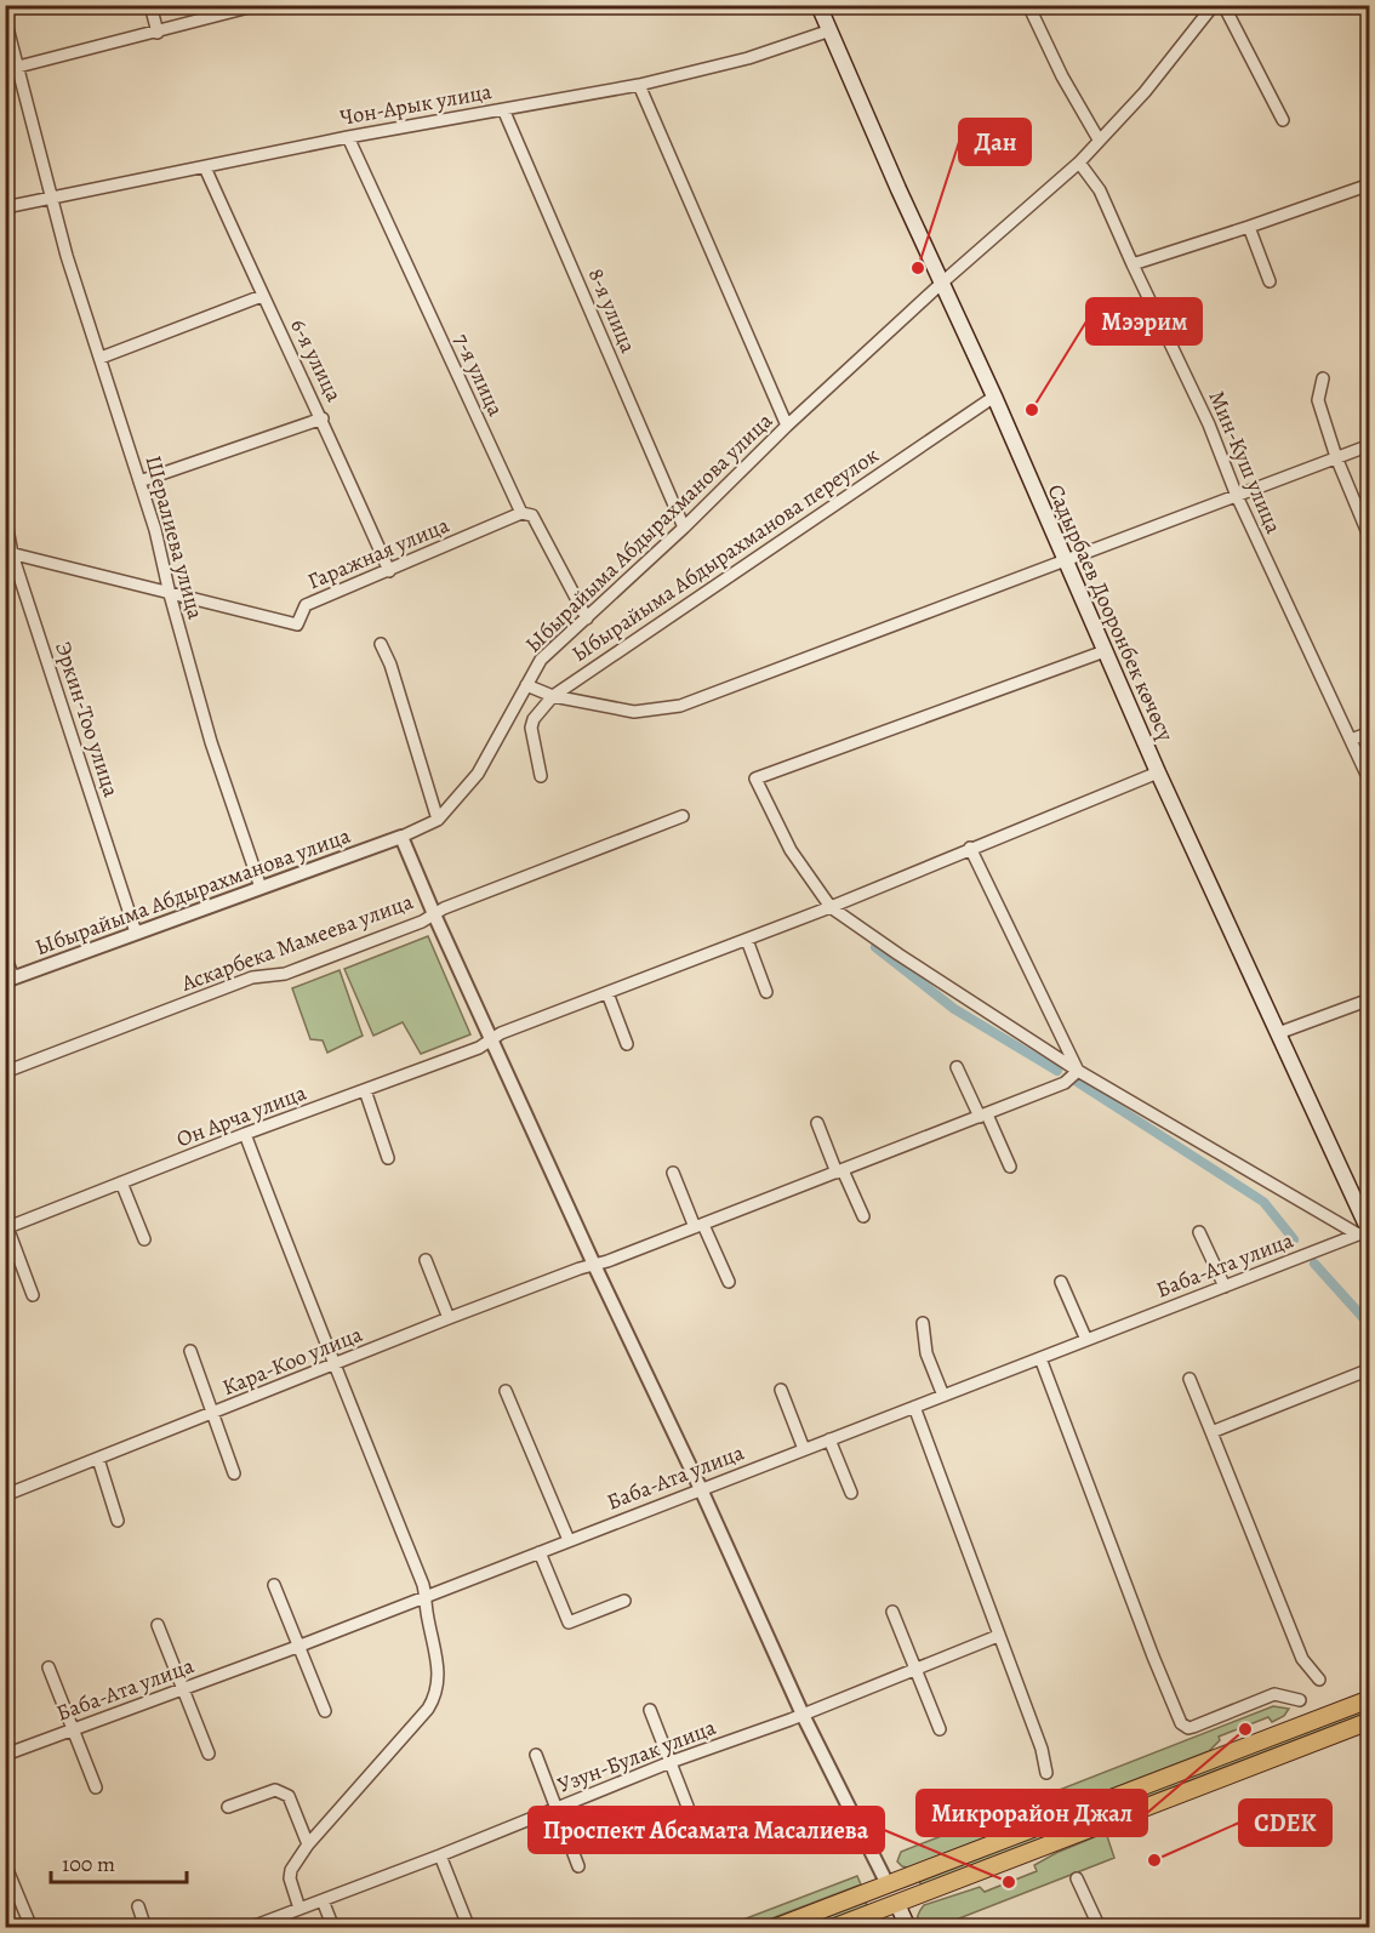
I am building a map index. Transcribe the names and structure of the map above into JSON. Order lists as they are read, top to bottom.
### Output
{
  "streets": {
    "main road": ["Садырбаев Дооронбек көчөсү"],
    "street": [
      "Чон-Арык улица",
      "8-я улица",
      "6-я улица",
      "7-я улица",
      "Мин-Куш улица",
      "Ыбырайыма Абдырахманова улица",
      "Шералиева улица",
      "Гаражная улица",
      "Ыбырайыма Абдырахманова переулок",
      "Эркин-Тоо улица",
      "Аскарбека Мамеева улица",
      "Он Арча улица",
      "Баба-Ата улица",
      "Кара-Коо улица",
      "Узун-Булак улица"
    ]
  },
  "crossings": [
    ["Чон-Арык улица", "8-я улица"],
    ["Чон-Арык улица", "6-я улица"],
    ["Чон-Арык улица", "7-я улица"],
    ["Чон-Арык улица", "Шералиева улица"],
    ["Чон-Арык улица", "Садырбаев Дооронбек көчөсү"],
    ["8-я улица", "Ыбырайыма Абдырахманова улица"],
    ["6-я улица", "Гаражная улица"],
    ["7-я улица", "Ыбырайыма Абдырахманова улица"],
    ["7-я улица", "Гаражная улица"],
    ["Мин-Куш улица", "Ыбырайыма Абдырахманова улица"],
    ["Ыбырайыма Абдырахманова улица", "Шералиева улица"],
    ["Ыбырайыма Абдырахманова улица", "Садырбаев Дооронбек көчөсү"],
    ["Ыбырайыма Абдырахманова улица", "Эркин-Тоо улица"],
    ["Шералиева улица", "Гаражная улица"],
    ["Гаражная улица", "Эркин-Тоо улица"],
    ["Ыбырайыма Абдырахманова переулок", "Садырбаев Дооронбек көчөсү"],
    ["Садырбаев Дооронбек көчөсү", "Он Арча улица"],
    ["Садырбаев Дооронбек көчөсү", "Баба-Ата улица"]
  ],
  "places": [
    "Дан",
    "Мээрим",
    "Микрорайон Джал",
    "CDEK",
    "Проспект Абсамата Масалиева"
  ],
  "scale_bar": "100 m"
}
